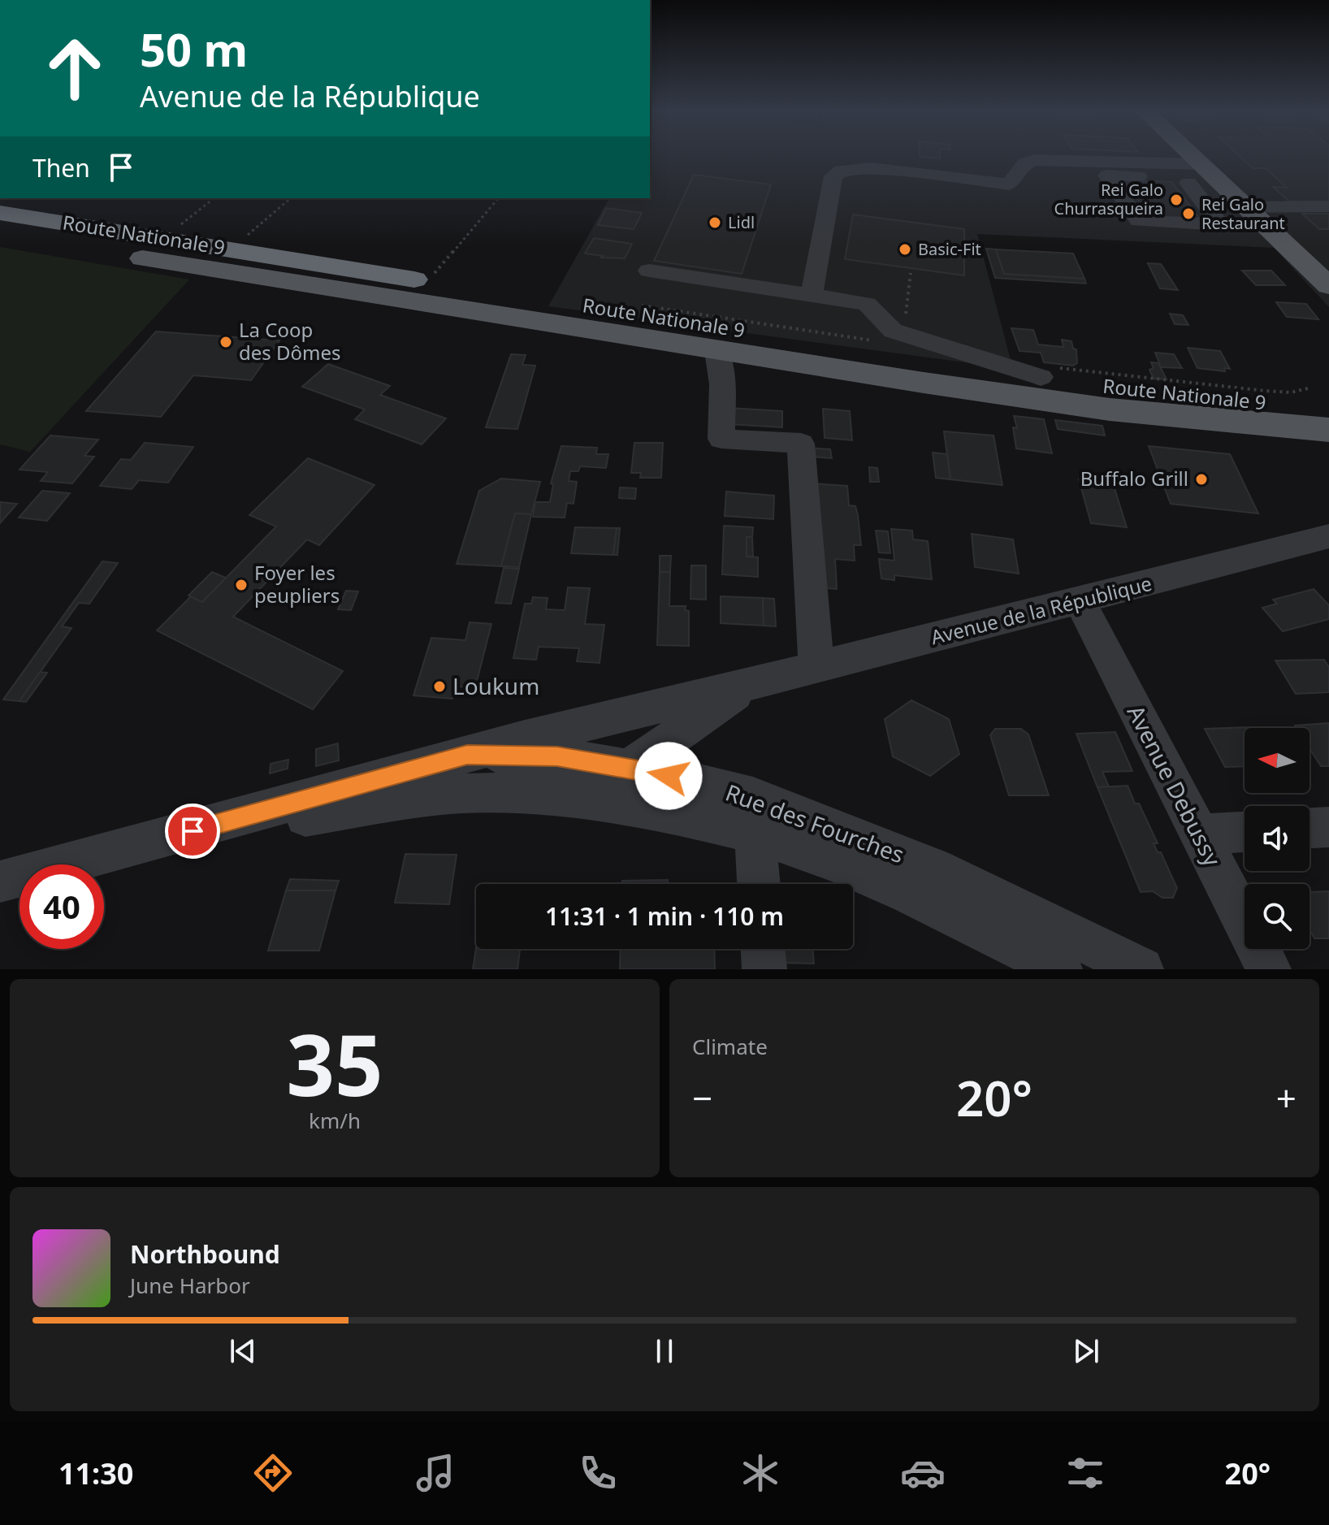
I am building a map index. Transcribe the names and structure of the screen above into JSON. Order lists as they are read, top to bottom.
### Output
{
  "streets": {
    "highway": ["Route Nationale 9"],
    "street": ["Avenue de la République", "Avenue Debussy", "Rue des Fourches"]
  },
  "crossings": [
    ["Avenue de la République", "Avenue Debussy"],
    ["Avenue de la République", "Rue des Fourches"]
  ],
  "places": [
    "Rei Galo Churrasqueira",
    "Rei Galo Restaurant",
    "Lidl",
    "Basic-Fit",
    "La Coop des Dômes",
    "Buffalo Grill",
    "Foyer les peupliers",
    "Loukum"
  ],
  "north": "left",
  "page": {
    "turn": ["50 m", "Avenue de la République"],
    "then": "Then",
    "limit": "40",
    "trip": "11:31 · 1 min · 110 m",
    "tile": [
      ["35", "km/h"],
      "Climate"
    ],
    "heat": ["−", "20°", "+"],
    "song": ["Northbound", "June Harbor"],
    "tabs": ["11:30", "20°"]
  }
}
